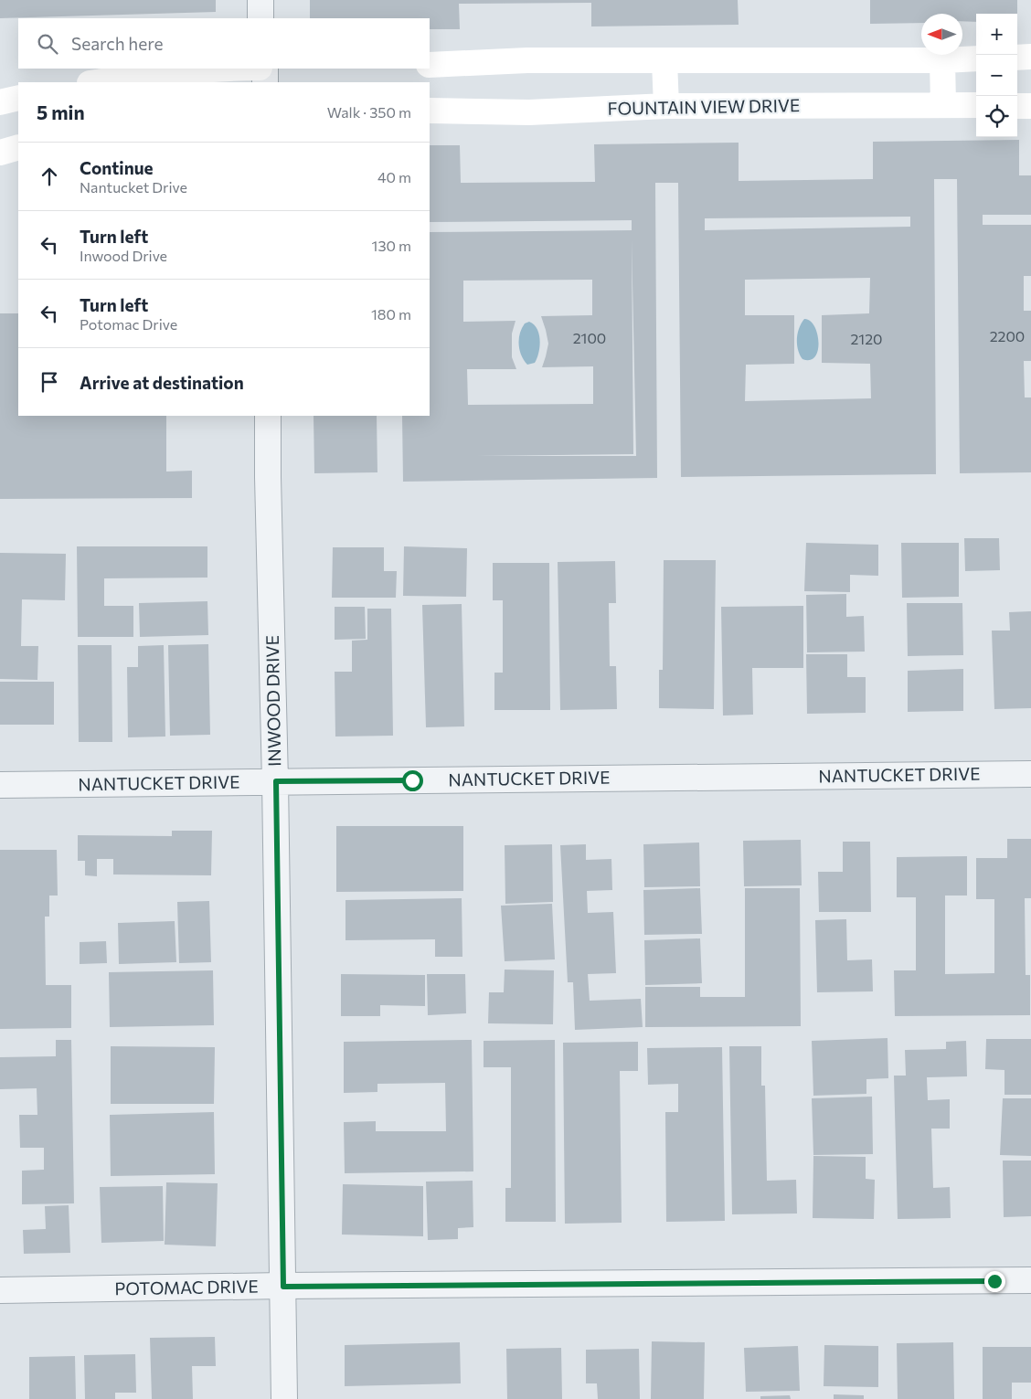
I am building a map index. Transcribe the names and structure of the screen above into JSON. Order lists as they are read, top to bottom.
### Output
{
  "streets": {
    "main road": ["FOUNTAIN VIEW DRIVE"],
    "street": ["INWOOD DRIVE", "NANTUCKET DRIVE", "POTOMAC DRIVE"]
  },
  "crossings": [
    ["INWOOD DRIVE", "NANTUCKET DRIVE"],
    ["INWOOD DRIVE", "POTOMAC DRIVE"]
  ],
  "house_numbers": ["2200", "2100", "2120"],
  "north": "left",
  "page": {
    "map_buttons": ["+", "−"],
    "search": "Search here",
    "heading": ["5 min", "Walk · 350 m"],
    "list": [
      ["Continue", "Nantucket Drive", "40 m"],
      ["Turn left", "Inwood Drive", "130 m"],
      ["Turn left", "Potomac Drive", "180 m"],
      "Arrive at destination"
    ]
  }
}
